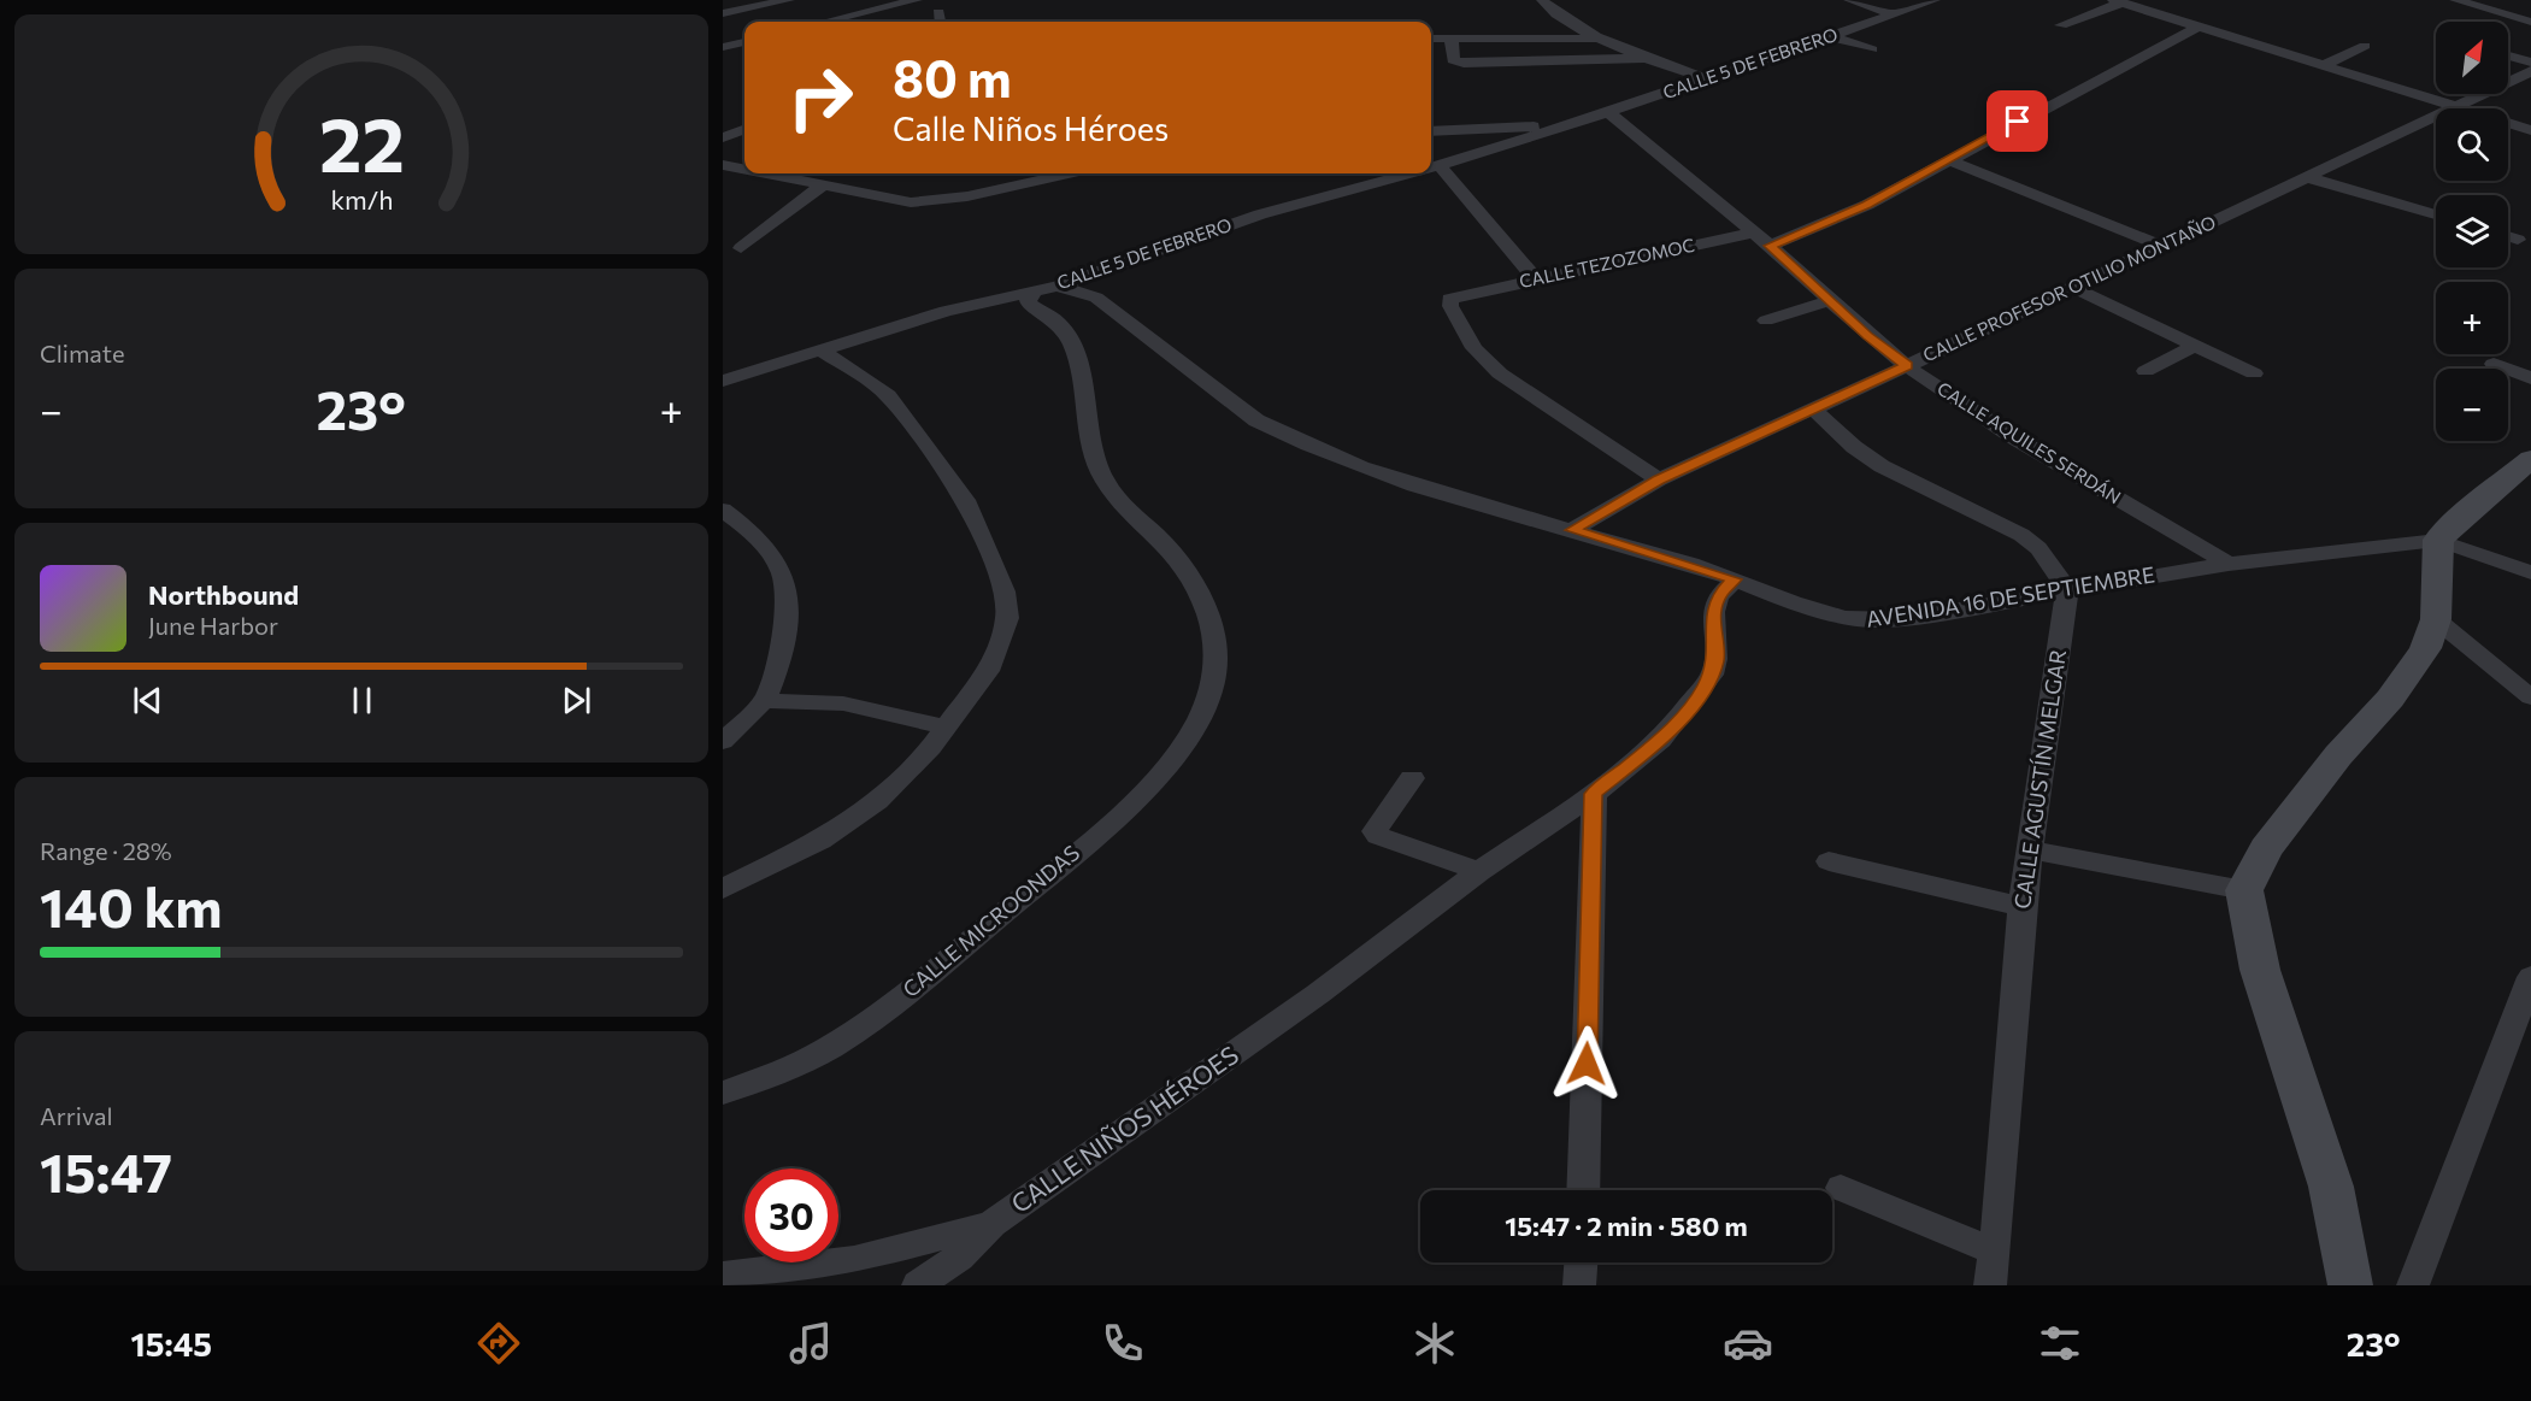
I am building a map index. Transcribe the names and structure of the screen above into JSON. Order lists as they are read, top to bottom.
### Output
{
  "streets": {
    "street": [
      "CALLE 5 DE FEBRERO",
      "CALLE TEZOZOMOC",
      "CALLE PROFESOR OTILIO MONTAÑO",
      "CALLE AQUILES SERDÁN",
      "AVENIDA 16 DE SEPTIEMBRE",
      "CALLE AGUSTÍN MELGAR",
      "CALLE MICROONDAS",
      "CALLE NIÑOS HÉROES"
    ]
  },
  "crossings": [
    ["CALLE 5 DE FEBRERO", "CALLE AQUILES SERDÁN"],
    ["CALLE 5 DE FEBRERO", "AVENIDA 16 DE SEPTIEMBRE"],
    ["CALLE 5 DE FEBRERO", "CALLE MICROONDAS"],
    ["CALLE TEZOZOMOC", "CALLE PROFESOR OTILIO MONTAÑO"],
    ["CALLE TEZOZOMOC", "CALLE AQUILES SERDÁN"],
    ["CALLE PROFESOR OTILIO MONTAÑO", "CALLE AQUILES SERDÁN"],
    ["CALLE PROFESOR OTILIO MONTAÑO", "AVENIDA 16 DE SEPTIEMBRE"],
    ["CALLE AQUILES SERDÁN", "AVENIDA 16 DE SEPTIEMBRE"],
    ["AVENIDA 16 DE SEPTIEMBRE", "CALLE AGUSTÍN MELGAR"],
    ["AVENIDA 16 DE SEPTIEMBRE", "CALLE NIÑOS HÉROES"]
  ],
  "north": "top right",
  "page": {
    "map_buttons": ["+", "−"],
    "turn": ["80 m", "Calle Niños Héroes"],
    "tile": [
      "Climate",
      ["Range · 28%", "140 km"],
      ["Arrival", "15:47"]
    ],
    "heat": ["−", "23°", "+"],
    "song": ["Northbound", "June Harbor"],
    "limit": "30",
    "trip": "15:47 · 2 min · 580 m",
    "tabs": ["15:45", "23°"],
    "gauge": ["22", "km/h"]
  }
}
